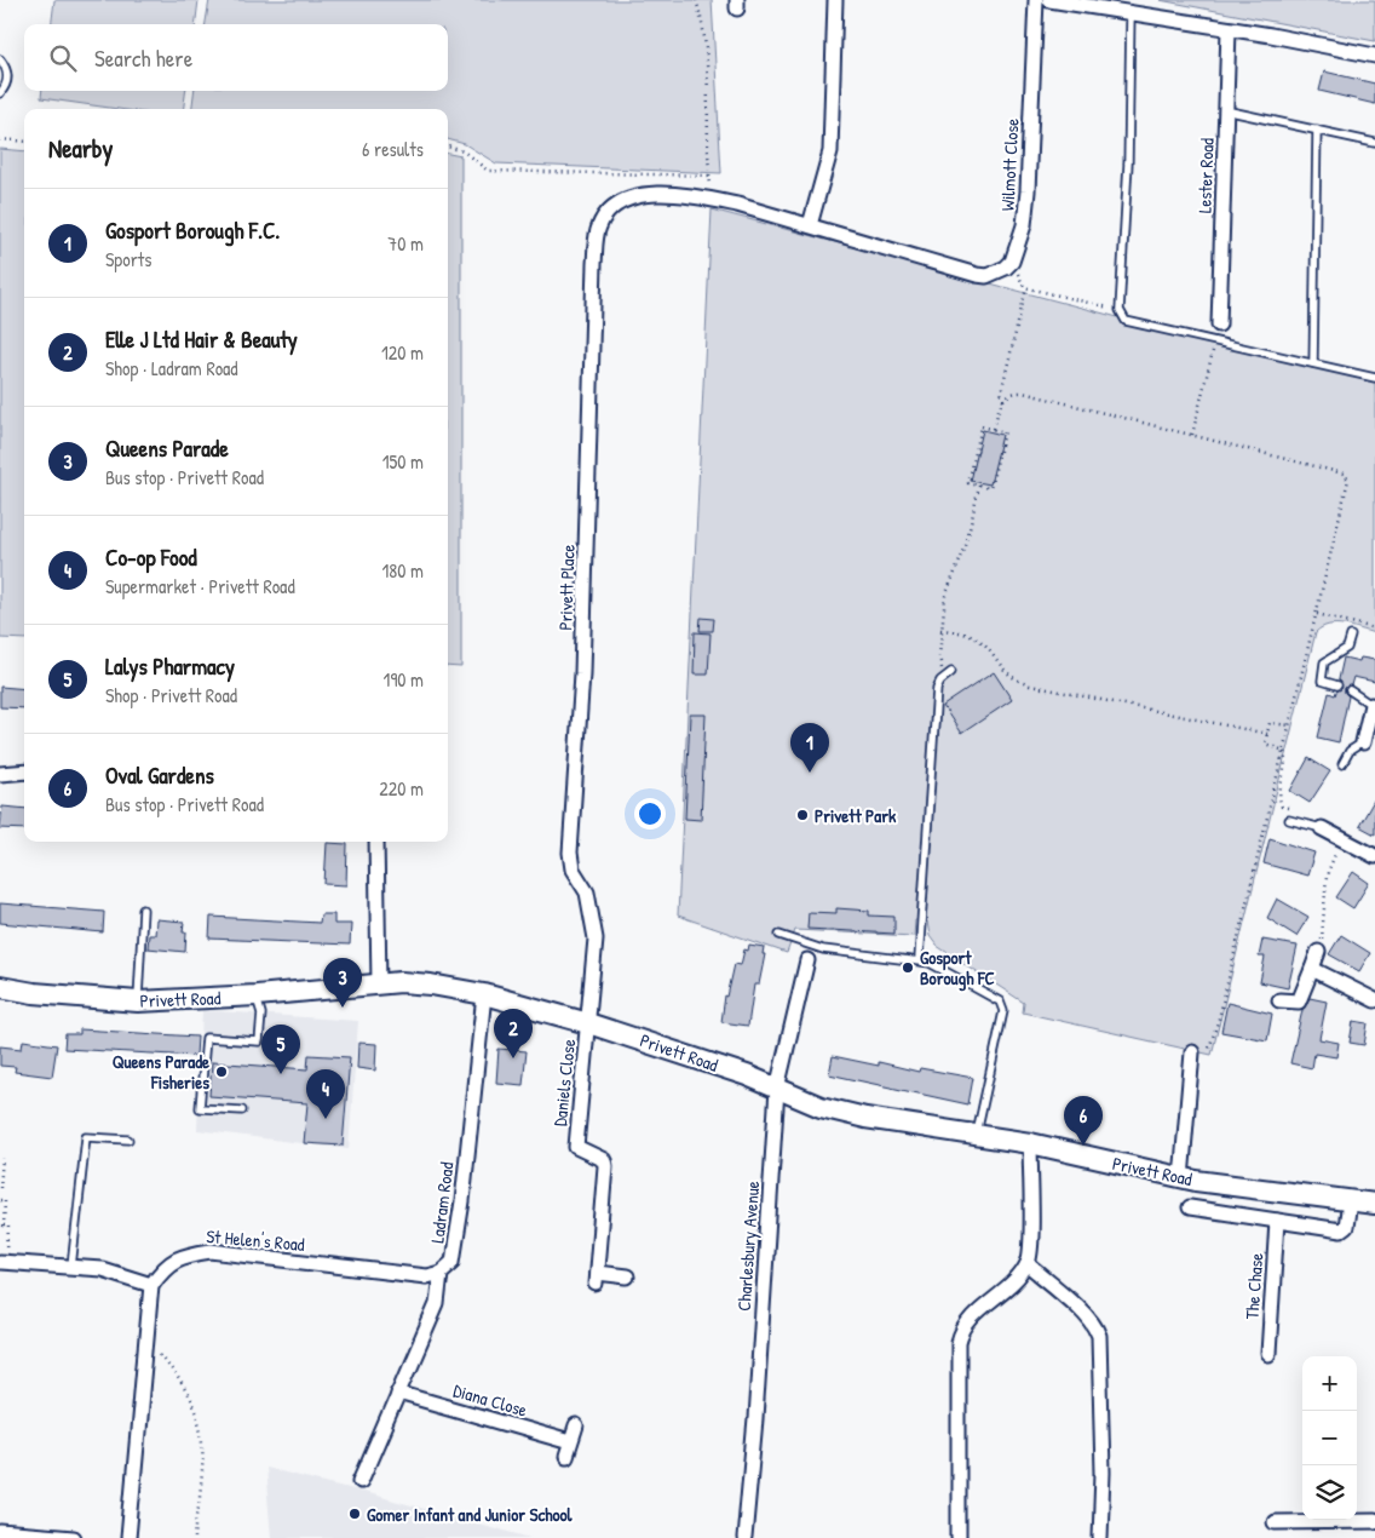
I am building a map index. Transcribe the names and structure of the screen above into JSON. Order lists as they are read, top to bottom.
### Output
{
  "streets": {
    "main road": ["Privett Road"],
    "street": [
      "Wilmott Close",
      "Lester Road",
      "Privett Place",
      "Daniels Close",
      "Ladram Road",
      "St Helen's Road",
      "Charlesbury Avenue",
      "The Chase",
      "Diana Close"
    ]
  },
  "crossings": [
    ["Privett Place", "Privett Road"],
    ["Privett Place", "Daniels Close"],
    ["Privett Road", "Daniels Close"],
    ["Privett Road", "Ladram Road"],
    ["Privett Road", "Charlesbury Avenue"],
    ["Privett Road", "The Chase"],
    ["Ladram Road", "St Helen's Road"],
    ["Ladram Road", "Diana Close"]
  ],
  "places": [
    "Privett Park",
    "Gosport Borough FC",
    "Queens Parade Fisheries",
    "Gomer Infant and Junior School"
  ],
  "page": {
    "search": "Search here",
    "heading": ["Nearby", "6 results"],
    "list": [
      {
        "mark": "1",
        "name": "Gosport Borough F.C.",
        "note": "Sports",
        "value": "70 m"
      },
      {
        "mark": "2",
        "name": "Elle J Ltd Hair & Beauty",
        "note": "Shop · Ladram Road",
        "value": "120 m"
      },
      {
        "mark": "3",
        "name": "Queens Parade",
        "note": "Bus stop · Privett Road",
        "value": "150 m"
      },
      {
        "mark": "4",
        "name": "Co-op Food",
        "note": "Supermarket · Privett Road",
        "value": "180 m"
      },
      {
        "mark": "5",
        "name": "Lalys Pharmacy",
        "note": "Shop · Privett Road",
        "value": "190 m"
      },
      {
        "mark": "6",
        "name": "Oval Gardens",
        "note": "Bus stop · Privett Road",
        "value": "220 m"
      }
    ],
    "pins": [
      "1",
      "3",
      "2",
      "5",
      "4",
      "6"
    ],
    "map_buttons": ["+", "−"]
  }
}
